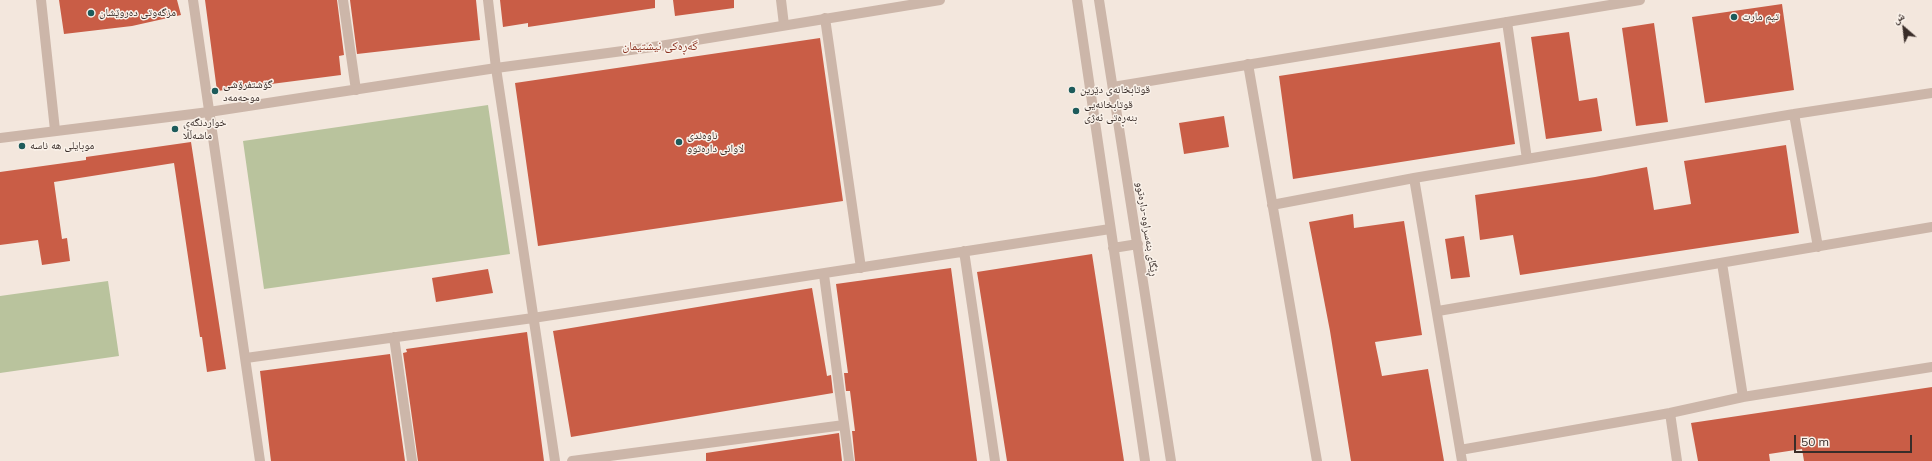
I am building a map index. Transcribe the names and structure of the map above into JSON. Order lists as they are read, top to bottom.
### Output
{
  "streets": {
    "street": ["ڕێگای بنەسراوە-دارەتوو"]
  },
  "districts": ["گەڕەکی نیشتیمان"],
  "places": [
    "مزگەوتی دەروێشان",
    "تیم مارت",
    "قوتابخانەى دێرین",
    "گۆشتفرۆشی موحەمەد",
    "قوتابخانەیی بنەڕەتی ئەژی",
    "خواردنگەی ماشەڵڵا",
    "ناوەندی لاوانی دارەتوو",
    "موبایلی هه ناسه"
  ],
  "scale_bar": "50 m",
  "north": "top left"
}
